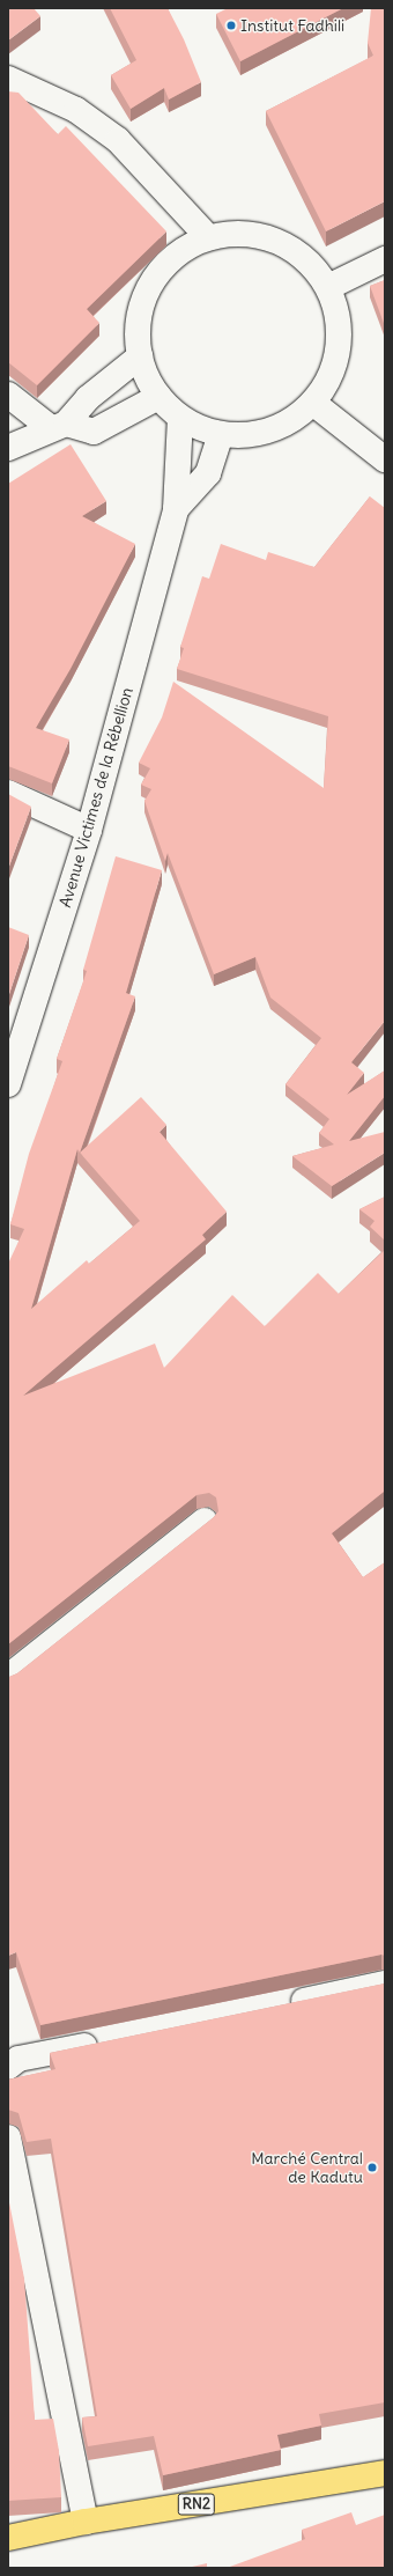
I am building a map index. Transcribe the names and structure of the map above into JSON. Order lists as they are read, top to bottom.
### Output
{
  "streets": {
    "highway": ["RN2"],
    "street": ["Avenue Victimes de la Rébellion"]
  },
  "places": ["Institut Fadhili", "Marché Central de Kadutu"]
}
